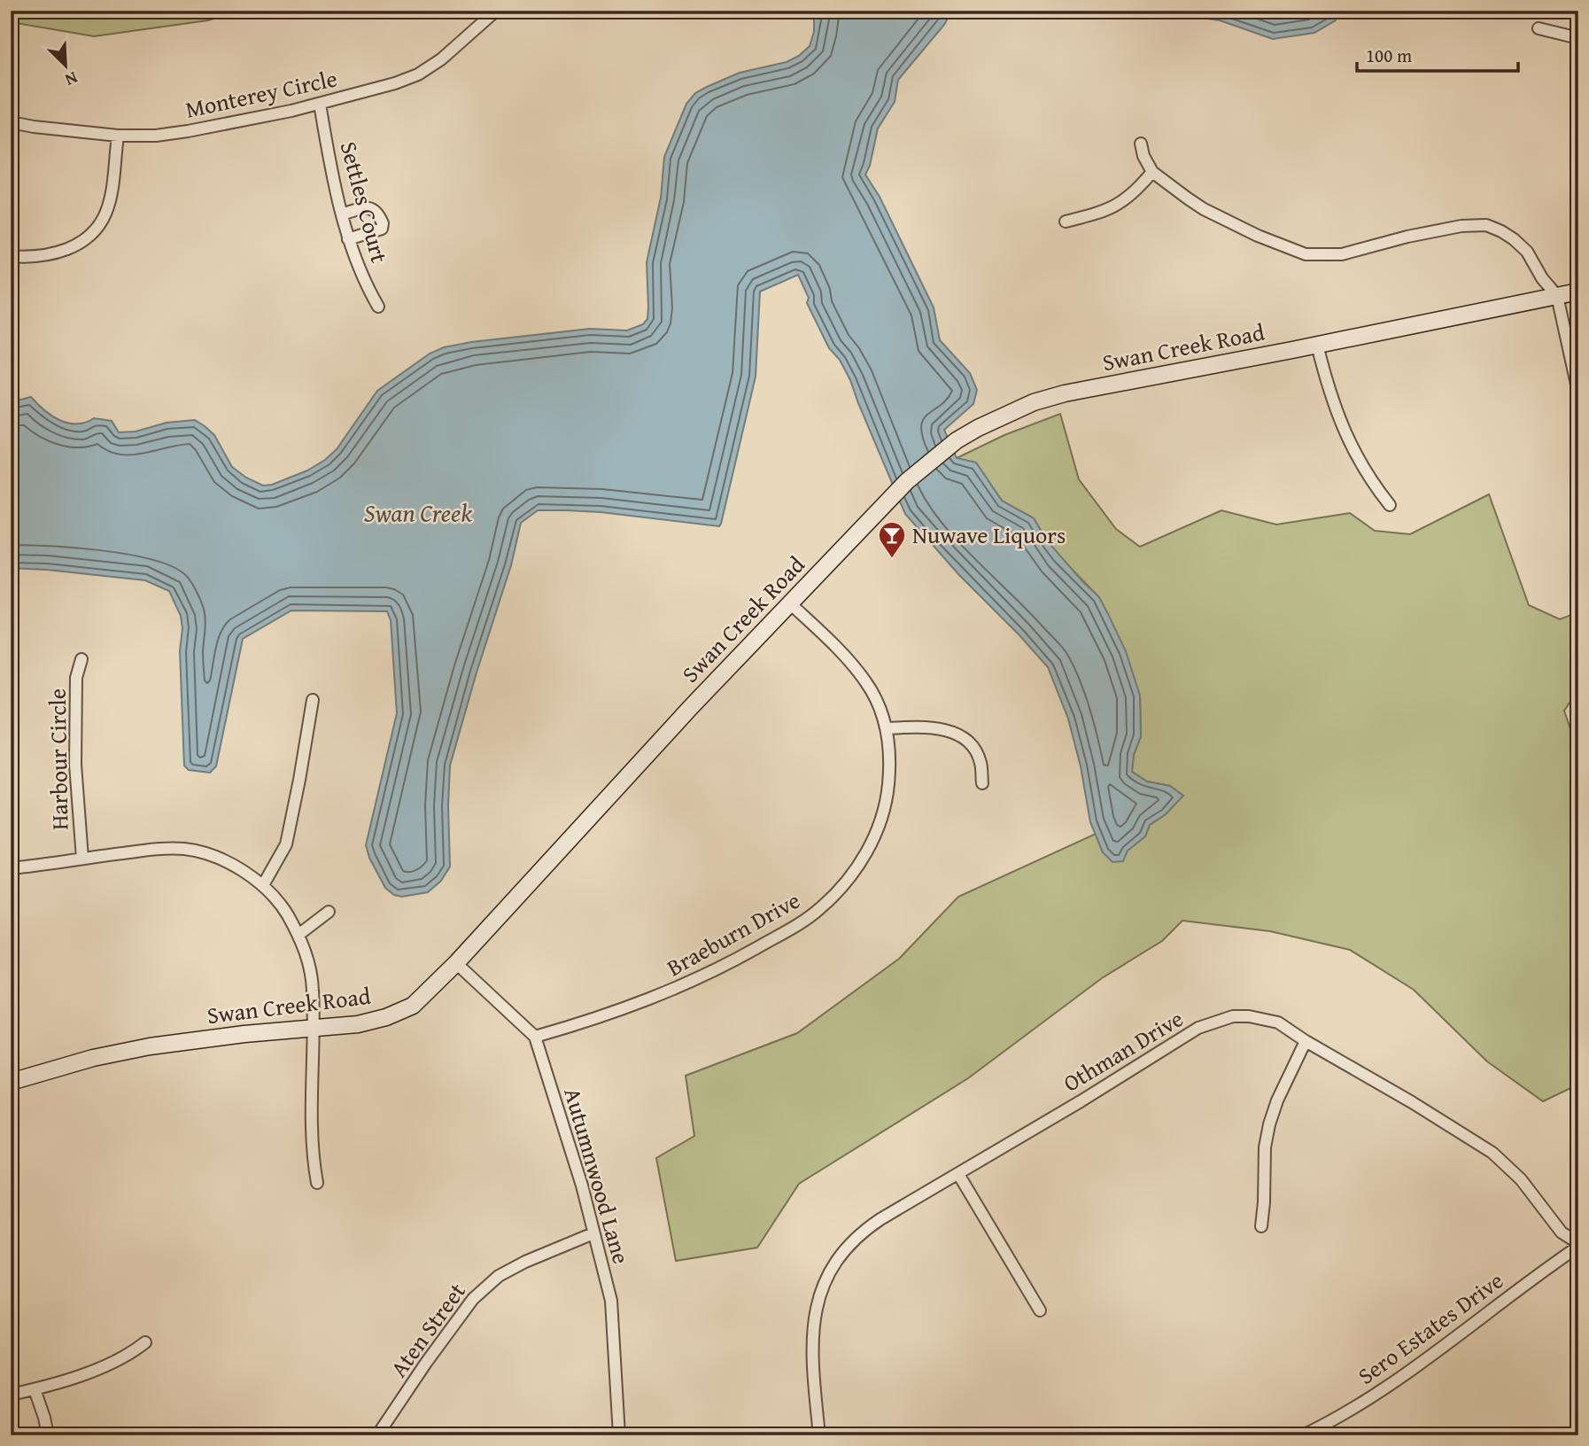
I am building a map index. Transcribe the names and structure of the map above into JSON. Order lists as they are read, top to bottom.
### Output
{
  "streets": {
    "street": [
      "Monterey Circle",
      "Settles Court",
      "Swan Creek Road",
      "Harbour Circle",
      "Braeburn Drive",
      "Othman Drive",
      "Autumnwood Lane",
      "Sero Estates Drive",
      "Aten Street"
    ]
  },
  "crossings": [
    ["Monterey Circle", "Settles Court"],
    ["Swan Creek Road", "Braeburn Drive"],
    ["Swan Creek Road", "Autumnwood Lane"],
    ["Braeburn Drive", "Autumnwood Lane"],
    ["Othman Drive", "Sero Estates Drive"],
    ["Autumnwood Lane", "Aten Street"]
  ],
  "water": ["Swan Creek"],
  "places": {
    "bar": ["Nuwave Liquors"]
  },
  "scale_bar": "100 m",
  "north": "bottom right"
}
